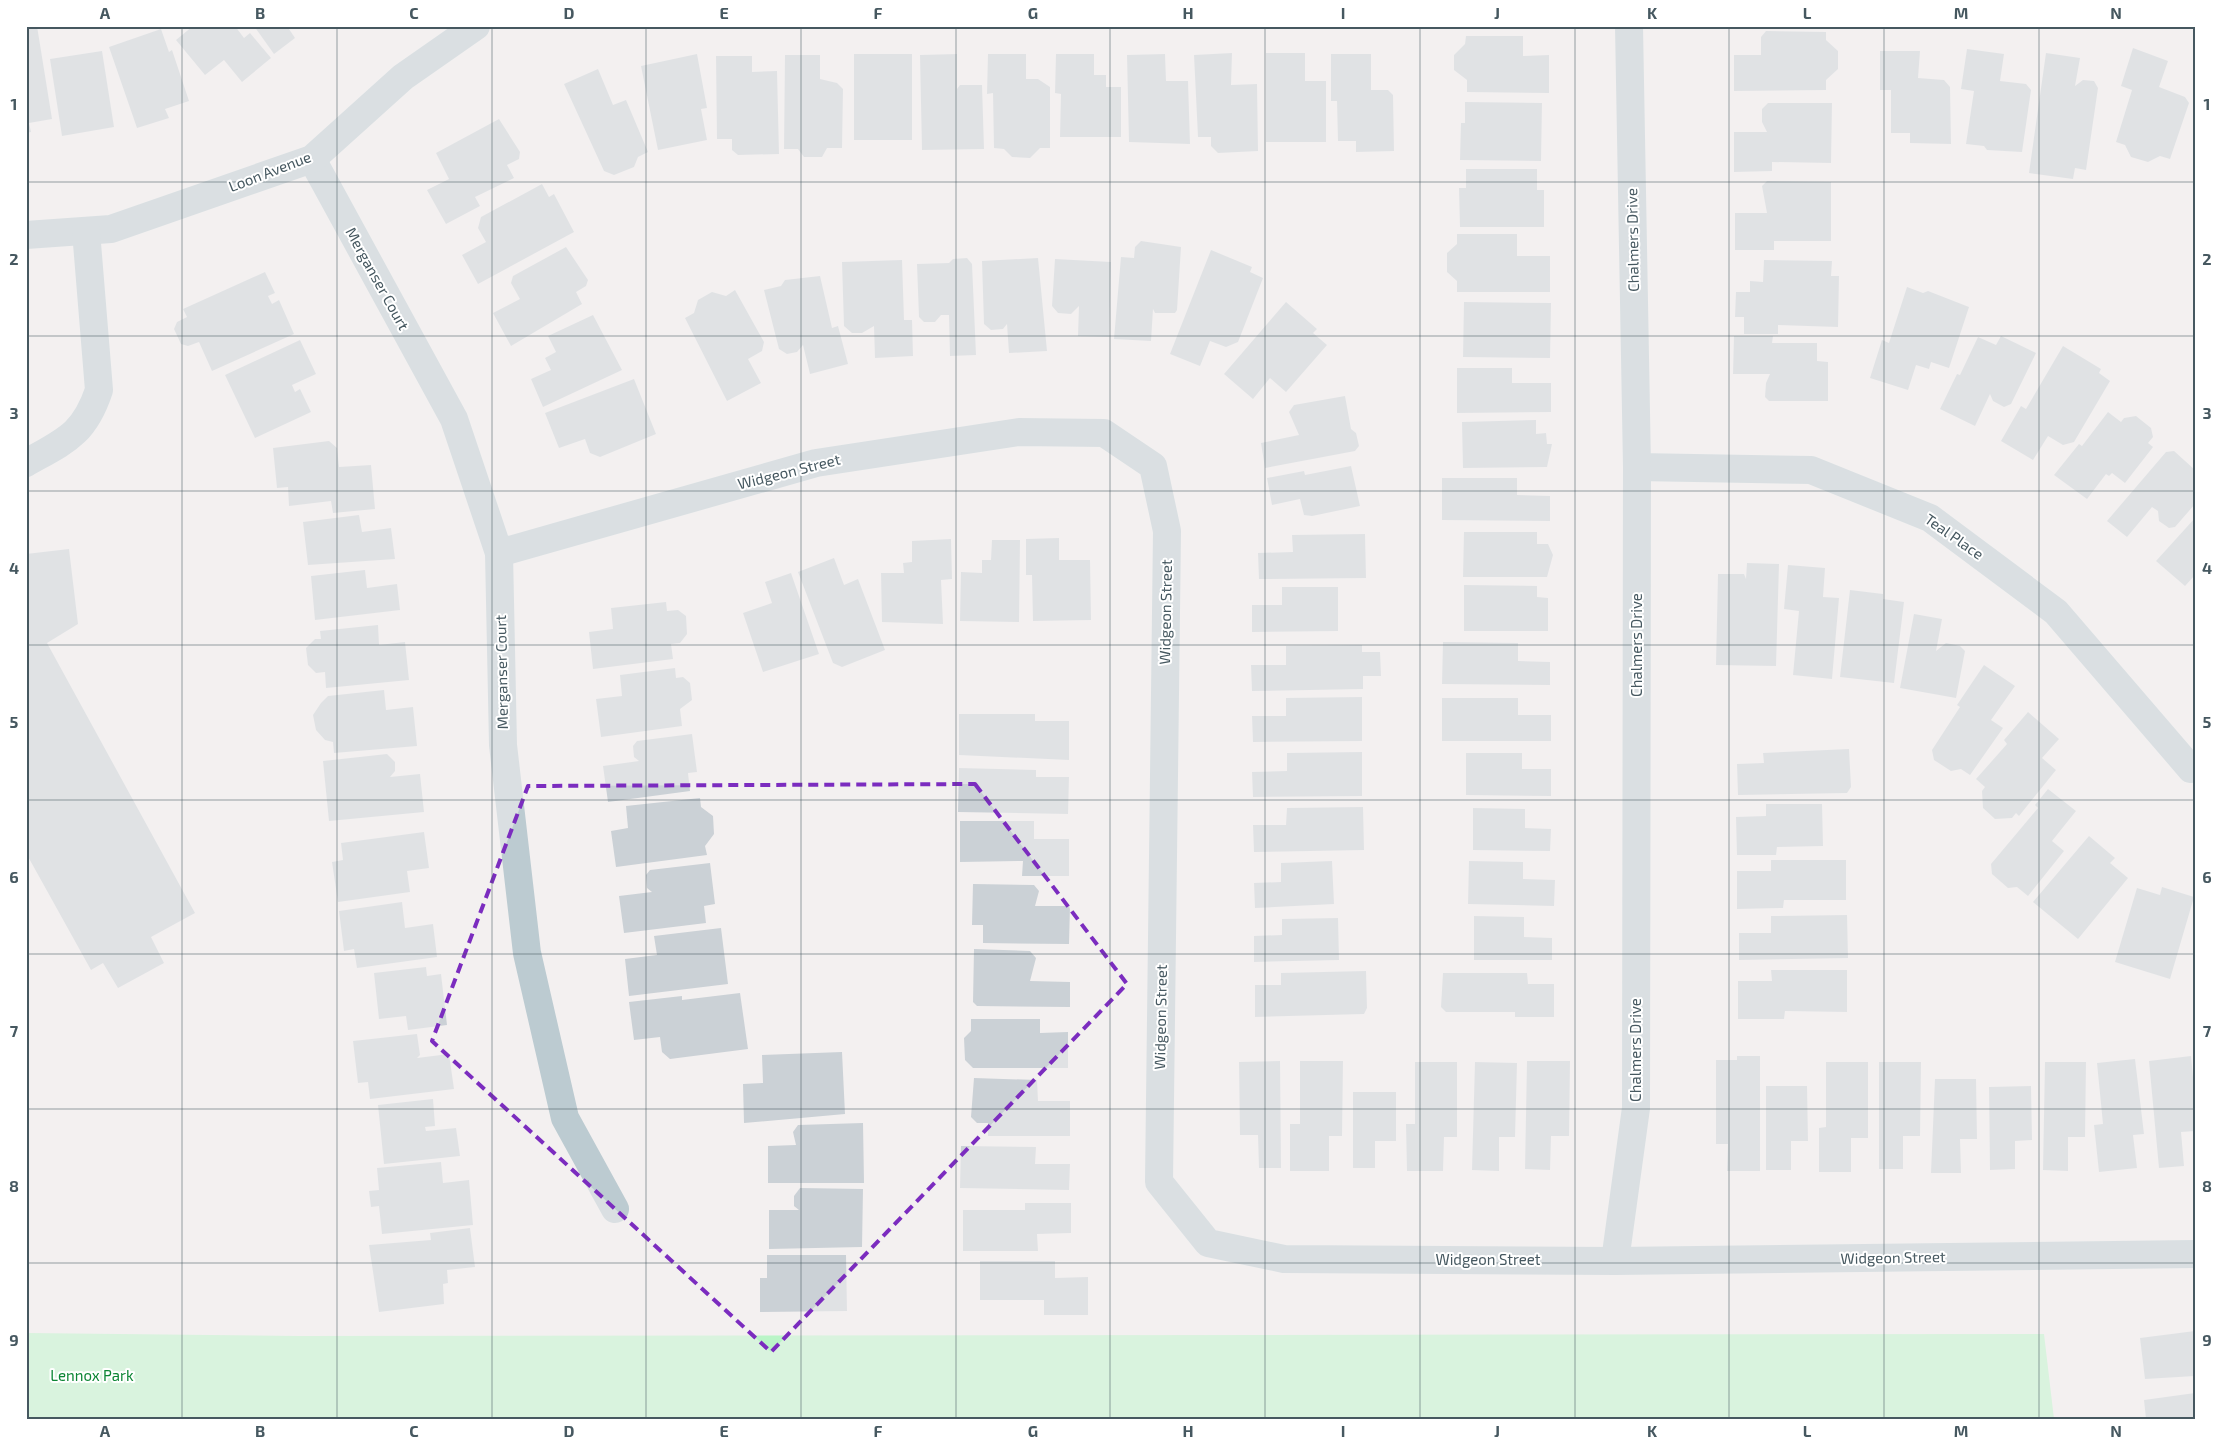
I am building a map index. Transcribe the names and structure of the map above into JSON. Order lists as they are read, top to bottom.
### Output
{
  "streets": {
    "street": [
      "Loon Avenue",
      "Chalmers Drive",
      "Merganser Court",
      "Widgeon Street",
      "Teal Place"
    ]
  },
  "crossings": [
    ["Loon Avenue", "Merganser Court"],
    ["Chalmers Drive", "Widgeon Street"],
    ["Chalmers Drive", "Teal Place"],
    ["Merganser Court", "Widgeon Street"]
  ],
  "parks": ["Lennox Park"],
  "grid": {
    "columns": [
      "A",
      "B",
      "C",
      "D",
      "E",
      "F",
      "G",
      "H",
      "I",
      "J",
      "K",
      "L",
      "M",
      "N"
    ],
    "rows": [
      "1",
      "2",
      "3",
      "4",
      "5",
      "6",
      "7",
      "8",
      "9"
    ]
  }
}
